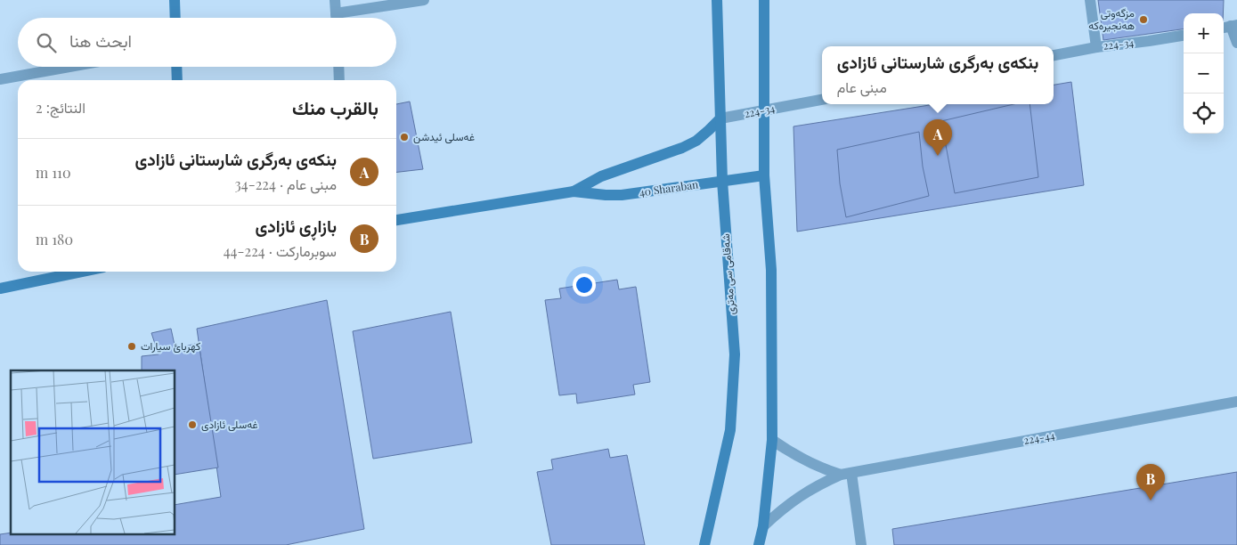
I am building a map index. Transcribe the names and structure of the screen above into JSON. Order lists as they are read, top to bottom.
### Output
{
  "streets": {
    "main road": ["40 Sharaban", "شەقامی سی مەتری"],
    "street": ["224-34", "224-44"]
  },
  "crossings": [
    ["224-34", "40 Sharaban"],
    ["224-34", "شەقامی سی مەتری"],
    ["40 Sharaban", "شەقامی سی مەتری"]
  ],
  "places": [
    "مزگەوتی ھەنجیرەکە",
    "غەسلی ئیدشن",
    "کهربائ سیارات",
    "غەسلی ئازادی"
  ],
  "page": {
    "map_buttons": ["+", "−"],
    "search": "ابحث هنا",
    "popup": ["بنکەی بەرگری شارستانی ئازادی", "مبنى عام"],
    "heading": ["بالقرب منك", "النتائج: 2"],
    "pins": ["A", "B"],
    "list": [
      {
        "mark": "A",
        "name": "بنکەی بەرگری شارستانی ئازادی",
        "note": "مبنى عام · 224-34",
        "value": "110 m"
      },
      {
        "mark": "B",
        "name": "بازاڕی ئازادی",
        "note": "سوبرماركت · 224-44",
        "value": "180 m"
      }
    ]
  }
}
